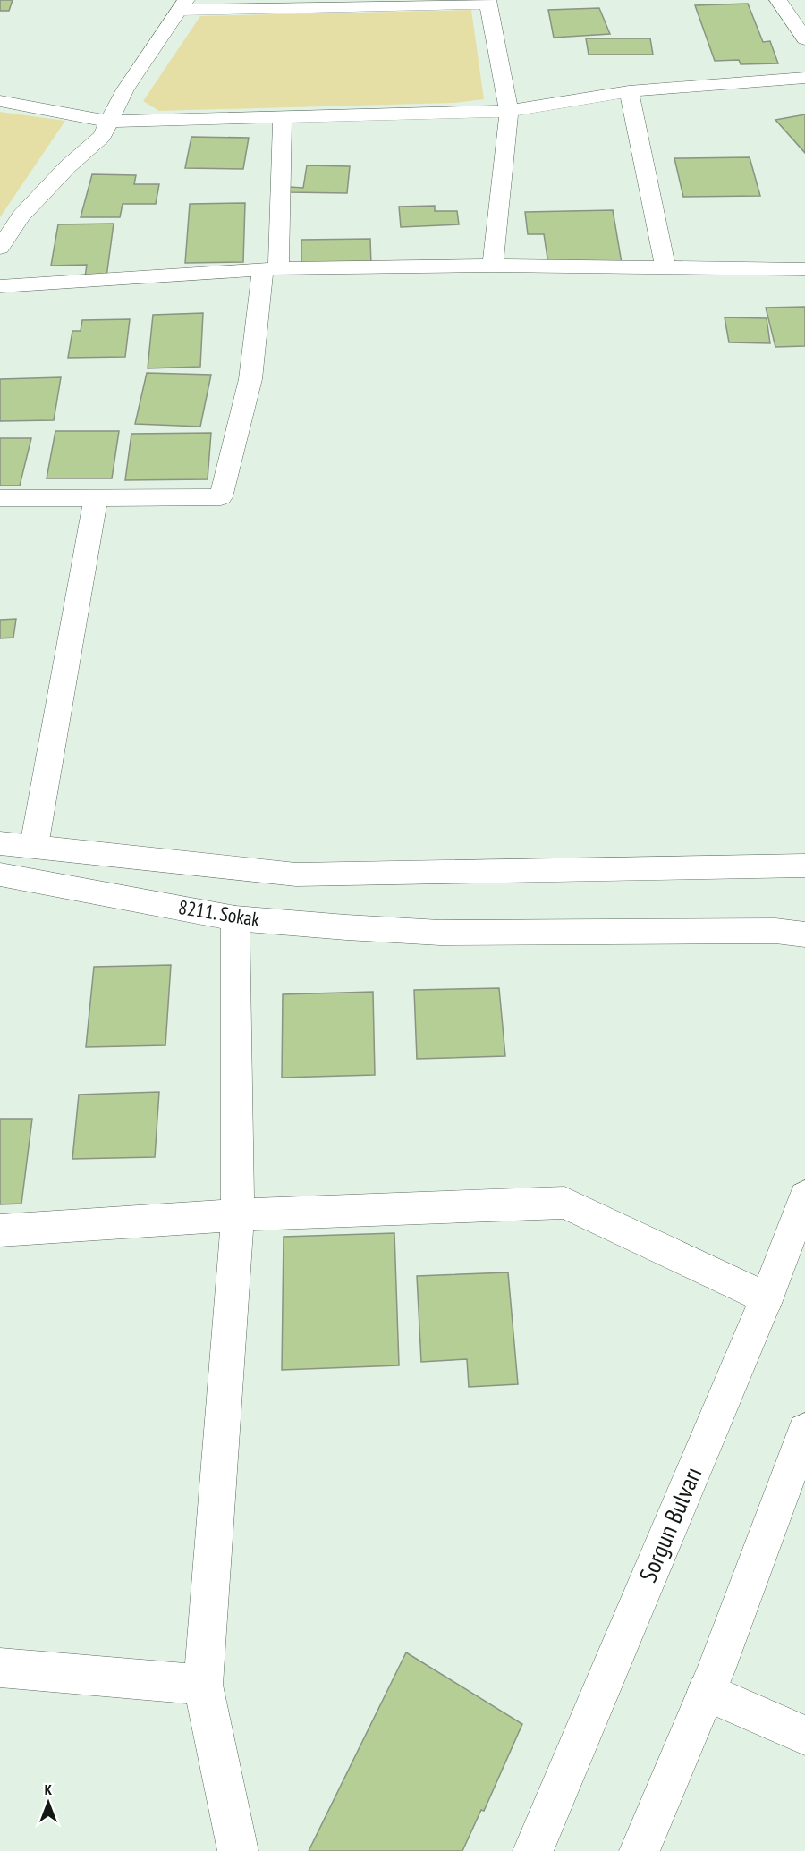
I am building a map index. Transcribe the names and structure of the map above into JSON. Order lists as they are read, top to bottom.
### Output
{
  "streets": {
    "street": ["8211. Sokak", "Sorgun Bulvarı"]
  },
  "north": "top"
}
